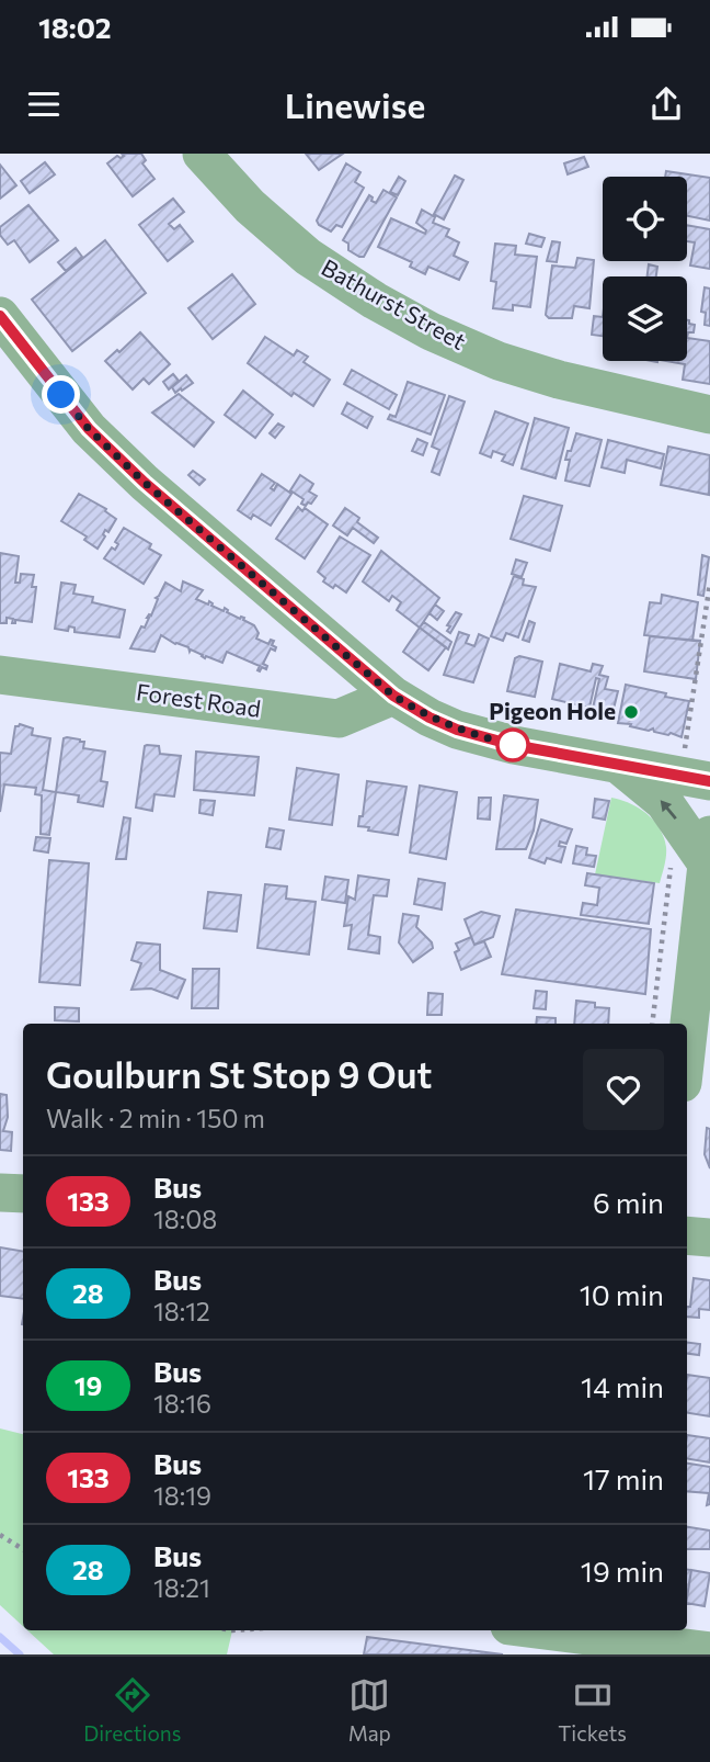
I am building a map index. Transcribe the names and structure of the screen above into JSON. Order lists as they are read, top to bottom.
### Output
{
  "streets": {
    "street": ["Bathurst Street", "Forest Road"]
  },
  "places": ["Pigeon Hole"],
  "lines": ["bus line 133"],
  "page": {
    "status": "18:02",
    "header": "Linewise",
    "heading": ["Goulburn St Stop 9 Out", "Walk · 2 min · 150 m"],
    "list": [
      {
        "mark": "133",
        "name": "Bus",
        "note": "18:08",
        "value": "6 min"
      },
      {
        "mark": "28",
        "name": "Bus",
        "note": "18:12",
        "value": "10 min"
      },
      {
        "mark": "19",
        "name": "Bus",
        "note": "18:16",
        "value": "14 min"
      },
      {
        "mark": "133",
        "name": "Bus",
        "note": "18:19",
        "value": "17 min"
      },
      {
        "mark": "28",
        "name": "Bus",
        "note": "18:21",
        "value": "19 min"
      }
    ],
    "tabs": ["Directions", "Map", "Tickets"]
  }
}
